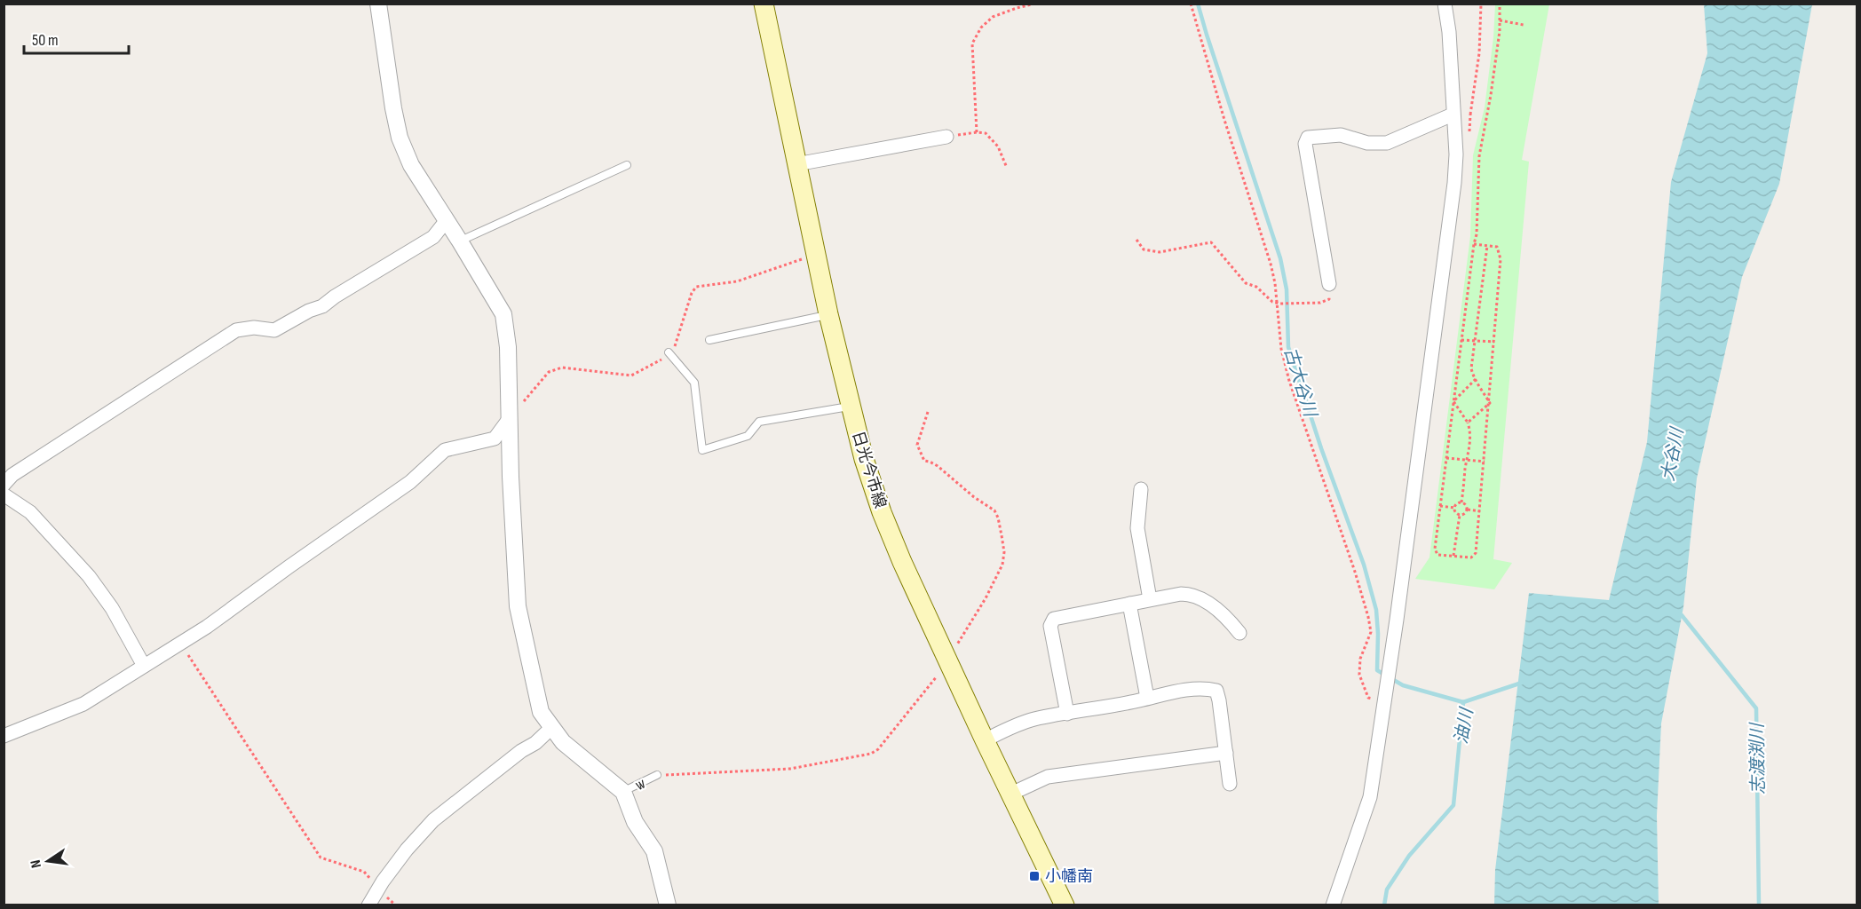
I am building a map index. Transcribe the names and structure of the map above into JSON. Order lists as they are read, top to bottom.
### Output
{
  "streets": {
    "main road": ["日光今市線"],
    "lane": ["w"]
  },
  "water": [
    "古大谷川",
    "大谷川",
    "油川",
    "志渡渕川"
  ],
  "places": {
    "transit": ["小幡南"]
  },
  "scale_bar": "50 m",
  "north": "left"
}
